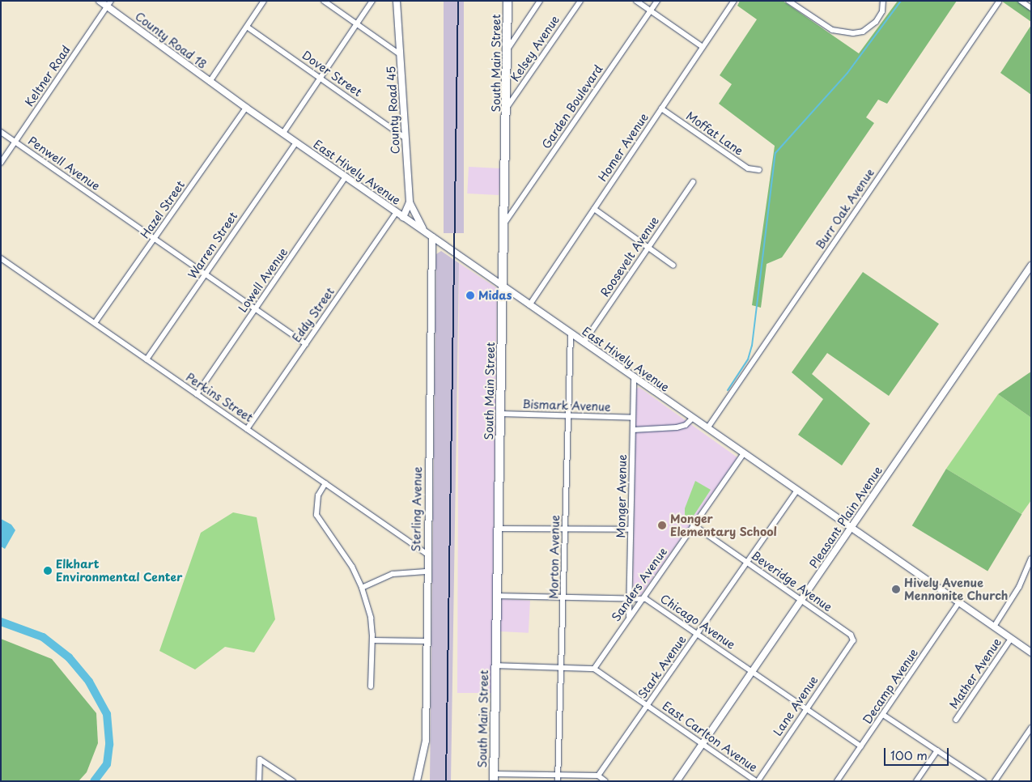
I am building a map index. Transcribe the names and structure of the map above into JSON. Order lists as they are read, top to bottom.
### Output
{
  "streets": {
    "main road": ["South Main Street"],
    "street": [
      "County Road 18",
      "Kelsey Avenue",
      "Dover Street",
      "Keltner Road",
      "Garden Boulevard",
      "County Road 45",
      "Moffat Lane",
      "Homer Avenue",
      "Penwell Avenue",
      "East Hively Avenue",
      "Burr Oak Avenue",
      "Hazel Street",
      "Warren Street",
      "Roosevelt Avenue",
      "Lowell Avenue",
      "Eddy Street",
      "Perkins Street",
      "Bismark Avenue",
      "Monger Avenue",
      "Sterling Avenue",
      "Pleasant Plain Avenue",
      "Morton Avenue",
      "Beveridge Avenue",
      "Sanders Avenue",
      "Chicago Avenue",
      "Stark Avenue",
      "Mather Avenue",
      "Decamp Avenue",
      "Lane Avenue",
      "East Carlton Avenue"
    ]
  },
  "crossings": [
    ["County Road 18", "Keltner Road"],
    ["County Road 18", "East Hively Avenue"],
    ["Kelsey Avenue", "South Main Street"],
    ["South Main Street", "Garden Boulevard"],
    ["South Main Street", "East Hively Avenue"],
    ["South Main Street", "Bismark Avenue"],
    ["South Main Street", "Chicago Avenue"],
    ["Dover Street", "County Road 45"],
    ["Keltner Road", "Penwell Avenue"],
    ["County Road 45", "East Hively Avenue"],
    ["Moffat Lane", "Homer Avenue"],
    ["Homer Avenue", "East Hively Avenue"],
    ["Penwell Avenue", "Hazel Street"],
    ["Penwell Avenue", "Warren Street"],
    ["Penwell Avenue", "Lowell Avenue"],
    ["Penwell Avenue", "Eddy Street"],
    ["East Hively Avenue", "Burr Oak Avenue"],
    ["East Hively Avenue", "Hazel Street"],
    ["East Hively Avenue", "Warren Street"],
    ["East Hively Avenue", "Roosevelt Avenue"],
    ["East Hively Avenue", "Lowell Avenue"],
    ["East Hively Avenue", "Eddy Street"],
    ["East Hively Avenue", "Monger Avenue"],
    ["East Hively Avenue", "Sterling Avenue"],
    ["East Hively Avenue", "Pleasant Plain Avenue"],
    ["East Hively Avenue", "Morton Avenue"],
    ["East Hively Avenue", "Sanders Avenue"],
    ["East Hively Avenue", "Stark Avenue"],
    ["East Hively Avenue", "Mather Avenue"],
    ["East Hively Avenue", "Decamp Avenue"],
    ["Hazel Street", "Perkins Street"],
    ["Warren Street", "Perkins Street"],
    ["Lowell Avenue", "Perkins Street"],
    ["Eddy Street", "Perkins Street"],
    ["Perkins Street", "Sterling Avenue"],
    ["Bismark Avenue", "Monger Avenue"],
    ["Bismark Avenue", "Morton Avenue"],
    ["Monger Avenue", "Sanders Avenue"],
    ["Monger Avenue", "Chicago Avenue"],
    ["Pleasant Plain Avenue", "Beveridge Avenue"],
    ["Pleasant Plain Avenue", "Chicago Avenue"],
    ["Pleasant Plain Avenue", "East Carlton Avenue"],
    ["Morton Avenue", "Chicago Avenue"],
    ["Beveridge Avenue", "Sanders Avenue"],
    ["Beveridge Avenue", "Stark Avenue"],
    ["Beveridge Avenue", "Lane Avenue"],
    ["Sanders Avenue", "Chicago Avenue"],
    ["Sanders Avenue", "East Carlton Avenue"],
    ["Chicago Avenue", "Stark Avenue"],
    ["Chicago Avenue", "Decamp Avenue"],
    ["Chicago Avenue", "Lane Avenue"],
    ["Stark Avenue", "East Carlton Avenue"],
    ["Lane Avenue", "East Carlton Avenue"]
  ],
  "places": [
    "Midas",
    "Monger Elementary School",
    "Elkhart Environmental Center",
    "Hively Avenue Mennonite Church"
  ],
  "scale_bar": "100 m"
}
